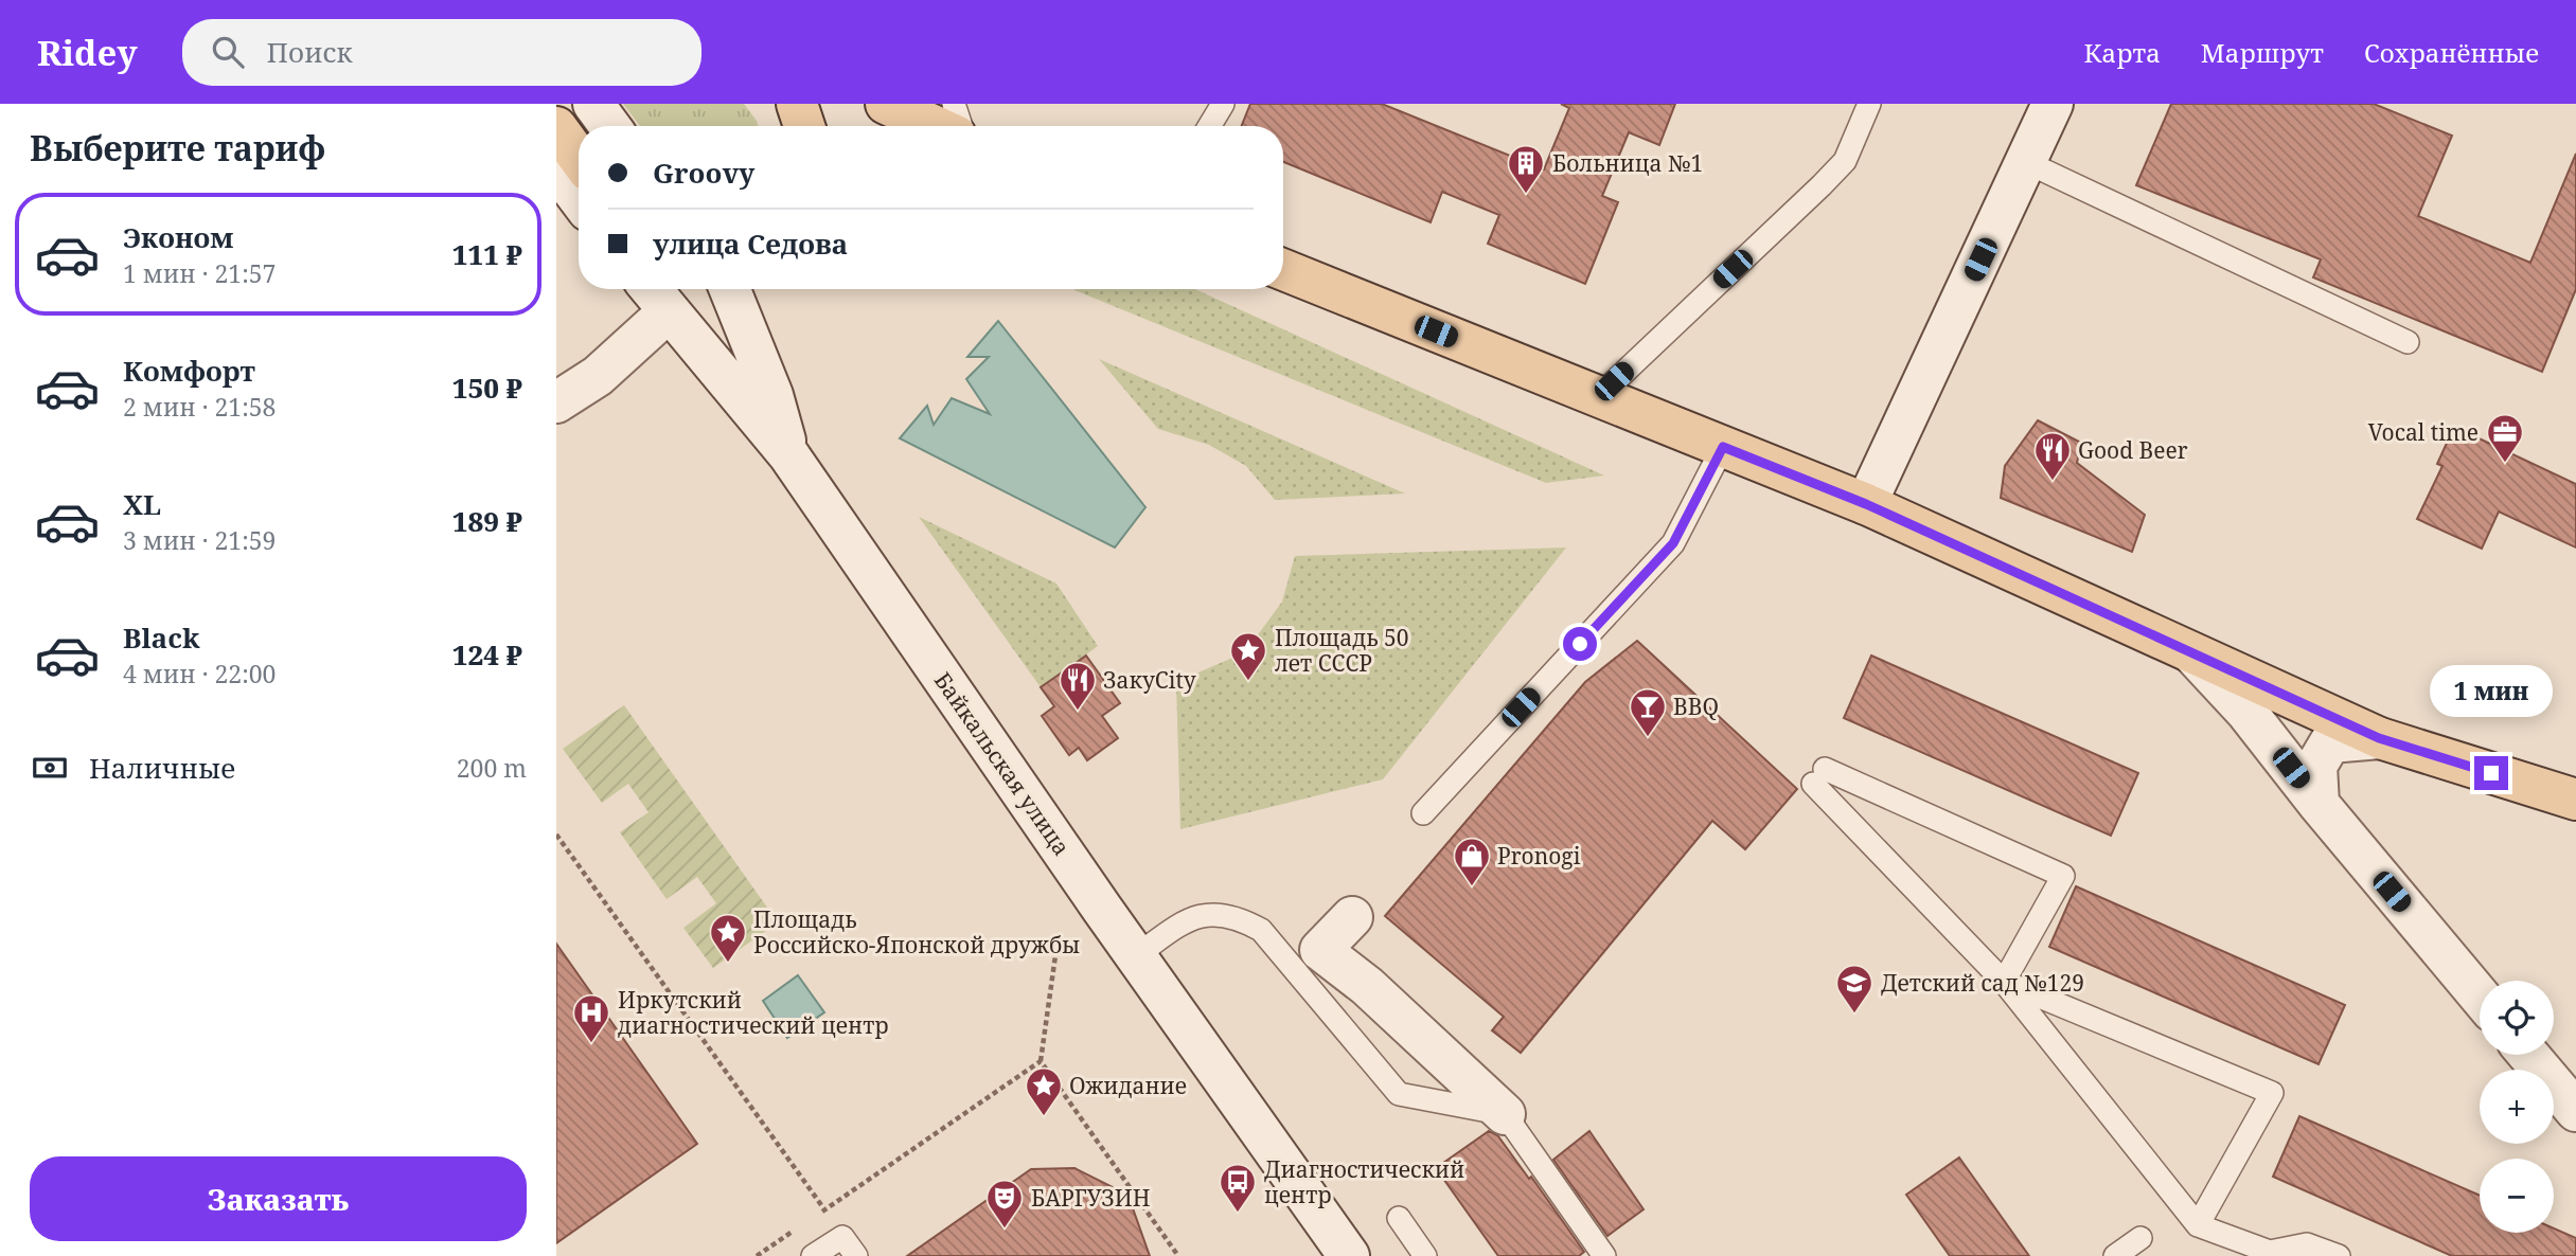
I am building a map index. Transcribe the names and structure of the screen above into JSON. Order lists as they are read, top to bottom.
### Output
{
  "streets": {
    "street": ["Байкальская улица"]
  },
  "places": {
    "building": ["Больница №1"],
    "office": ["Vocal time"],
    "restaurant": ["Good Beer", "ЗакуCity"],
    "place": ["Площадь 50 лет СССР", "Площадь Российско-Японской дружбы", "Ожидание"],
    "bar": ["BBQ"],
    "shop": ["Pronogi"],
    "school or university": ["Детский сад №129"],
    "hospital": ["Иркутский диагностический центр"],
    "bus stop": ["Диагностический центр"],
    "theatre": ["БАРГУЗИН"]
  },
  "page": {
    "header": "Ridey",
    "search": "Поиск",
    "nav": ["Карта", "Маршрут", "Сохранённые"],
    "heading": "Выберите тариф",
    "banner": ["Groovy", "улица Седова"],
    "list": [
      {
        "name": "Эконом",
        "note": "1 мин · 21:57",
        "value": "111 ₽"
      },
      {
        "name": "Комфорт",
        "note": "2 мин · 21:58",
        "value": "150 ₽"
      },
      {
        "name": "XL",
        "note": "3 мин · 21:59",
        "value": "189 ₽"
      },
      {
        "name": "Black",
        "note": "4 мин · 22:00",
        "value": "124 ₽"
      }
    ],
    "bubble": "1 мин",
    "pay": ["Наличные", "200 m"],
    "map_buttons": ["+", "−"],
    "buttons": "Заказать"
  }
}
